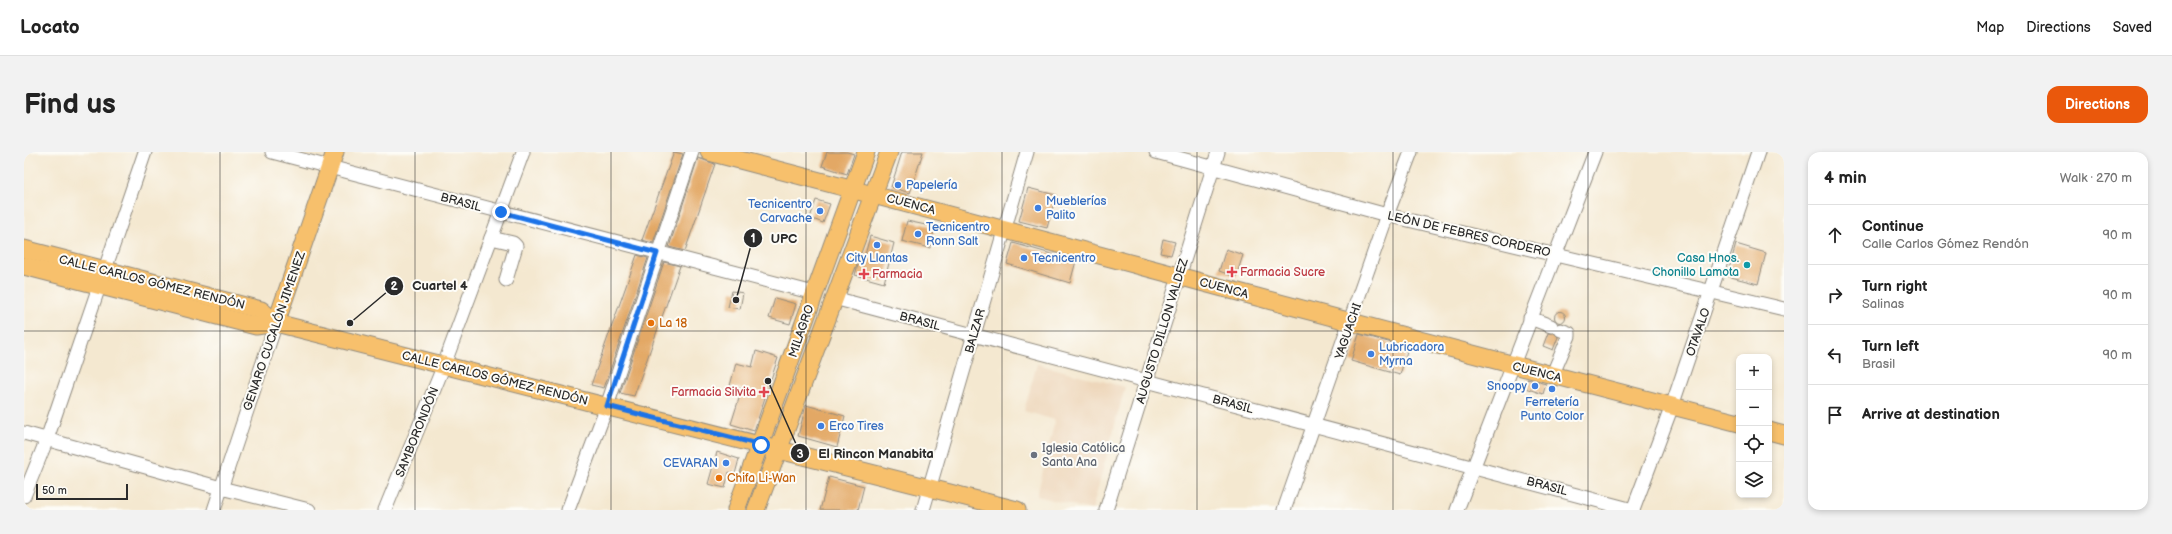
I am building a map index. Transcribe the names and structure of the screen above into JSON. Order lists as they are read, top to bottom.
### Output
{
  "streets": {
    "main road": [
      "CUENCA",
      "CALLE CARLOS GÓMEZ RENDÓN",
      "GENARO CUCALÓN JIMENEZ",
      "MILAGRO"
    ],
    "street": [
      "BRASIL",
      "LEÓN DE FEBRES CORDERO",
      "BALZAR",
      "AUGUSTO DILLON VALDEZ",
      "YAGUACHI",
      "OTAVALO",
      "SAMBORONDÓN"
    ]
  },
  "crossings": [
    ["BRASIL", "GENARO CUCALÓN JIMENEZ"],
    ["BRASIL", "MILAGRO"],
    ["BRASIL", "BALZAR"],
    ["BRASIL", "AUGUSTO DILLON VALDEZ"],
    ["BRASIL", "YAGUACHI"],
    ["BRASIL", "OTAVALO"],
    ["BRASIL", "SAMBORONDÓN"],
    ["CUENCA", "MILAGRO"],
    ["CUENCA", "BALZAR"],
    ["CUENCA", "AUGUSTO DILLON VALDEZ"],
    ["CUENCA", "YAGUACHI"],
    ["CUENCA", "OTAVALO"],
    ["LEÓN DE FEBRES CORDERO", "AUGUSTO DILLON VALDEZ"],
    ["LEÓN DE FEBRES CORDERO", "YAGUACHI"],
    ["LEÓN DE FEBRES CORDERO", "OTAVALO"],
    ["CALLE CARLOS GÓMEZ RENDÓN", "GENARO CUCALÓN JIMENEZ"],
    ["CALLE CARLOS GÓMEZ RENDÓN", "MILAGRO"],
    ["CALLE CARLOS GÓMEZ RENDÓN", "BALZAR"],
    ["CALLE CARLOS GÓMEZ RENDÓN", "SAMBORONDÓN"]
  ],
  "places": {
    "other": [
      "Papelería",
      "Mueblerías Palito",
      "Tecnicentro Carvache",
      "Tecnicentro Ronn Salt",
      "City Llantas",
      "Tecnicentro",
      "Casa Hnos. Chonillo Lamota",
      "UPC",
      "Cuartel 4",
      "La 18",
      "Lubricadora Myrna",
      "El Rincon Manabita",
      "Snoopy",
      "Ferretería Punto Color",
      "Erco Tires",
      "Iglesia Católica Santa Ana",
      "CEVARAN",
      "Chifa Li-Wan"
    ],
    "health": ["Farmacia Sucre", "Farmacia", "Farmacia Silvita"]
  },
  "scale_bar": "50 m",
  "page": {
    "header": "Locato",
    "nav": ["Map", "Directions", "Saved"],
    "buttons": "Directions",
    "title": "Find us",
    "heading": ["4 min", "Walk · 270 m"],
    "list": [
      ["Continue", "Calle Carlos Gómez Rendón", "90 m"],
      ["Turn right", "Salinas", "90 m"],
      ["Turn left", "Brasil", "90 m"],
      "Arrive at destination"
    ],
    "map_buttons": ["+", "−"],
    "scale": "50 m"
  }
}
